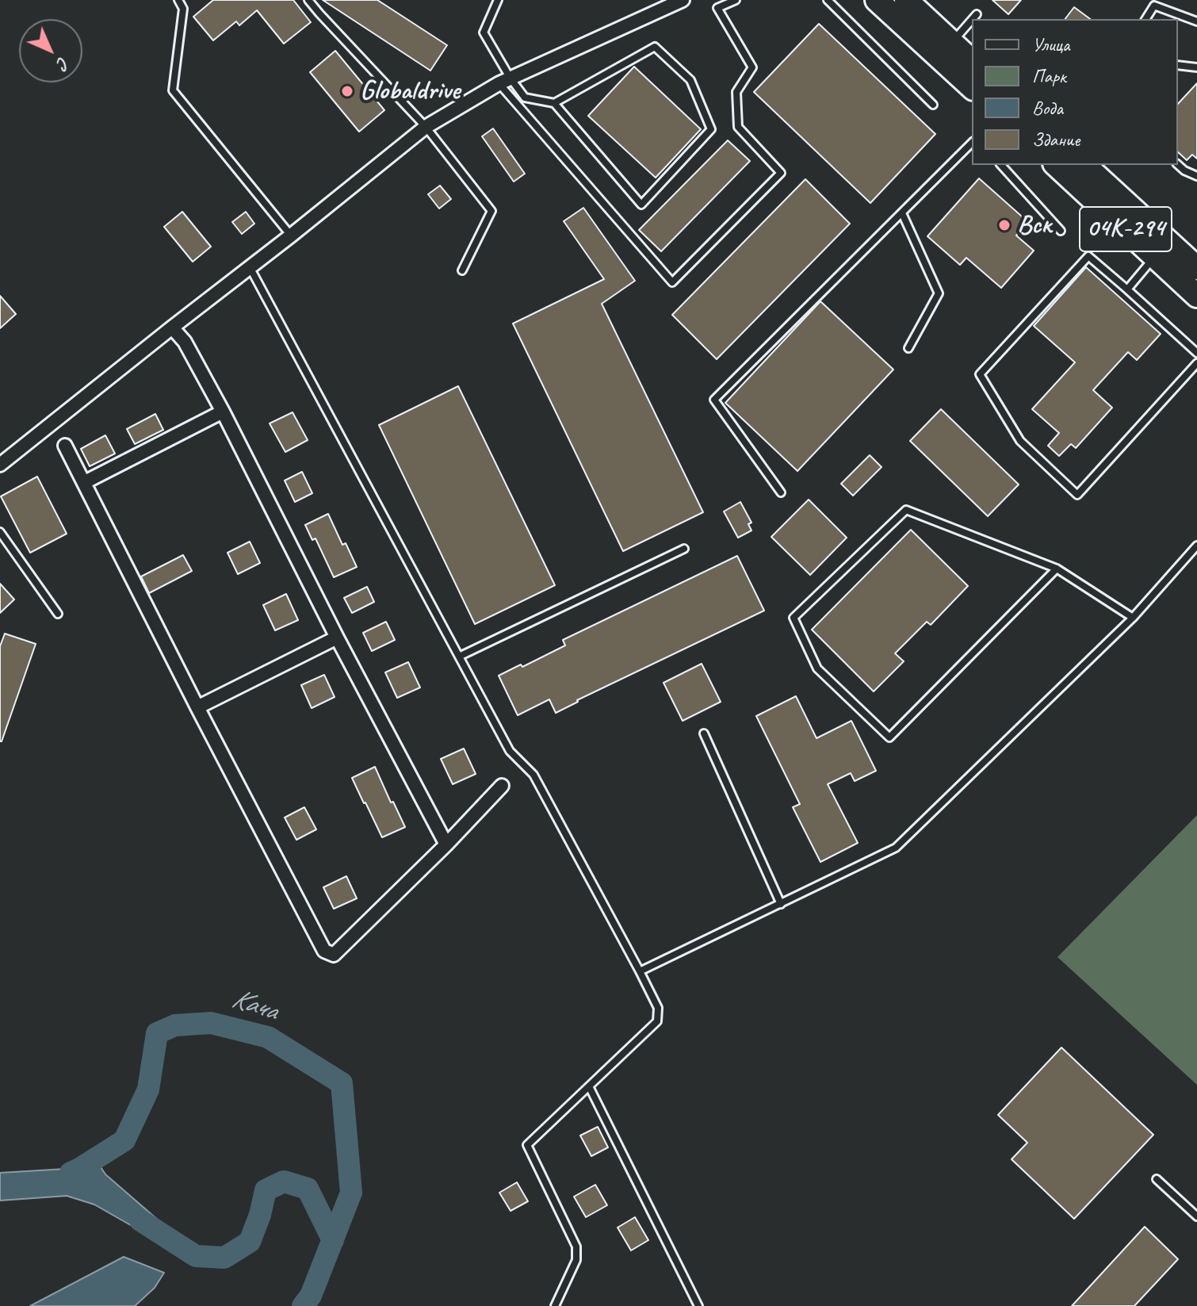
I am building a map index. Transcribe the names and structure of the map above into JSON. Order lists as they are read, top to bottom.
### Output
{
  "streets": {
    "highway": ["04К-294"]
  },
  "water": ["Кача"],
  "places": ["Globaldrive", "Вск"],
  "legend": [
    "Улица",
    "Парк",
    "Вода",
    "Здание"
  ],
  "north": "bottom right"
}
